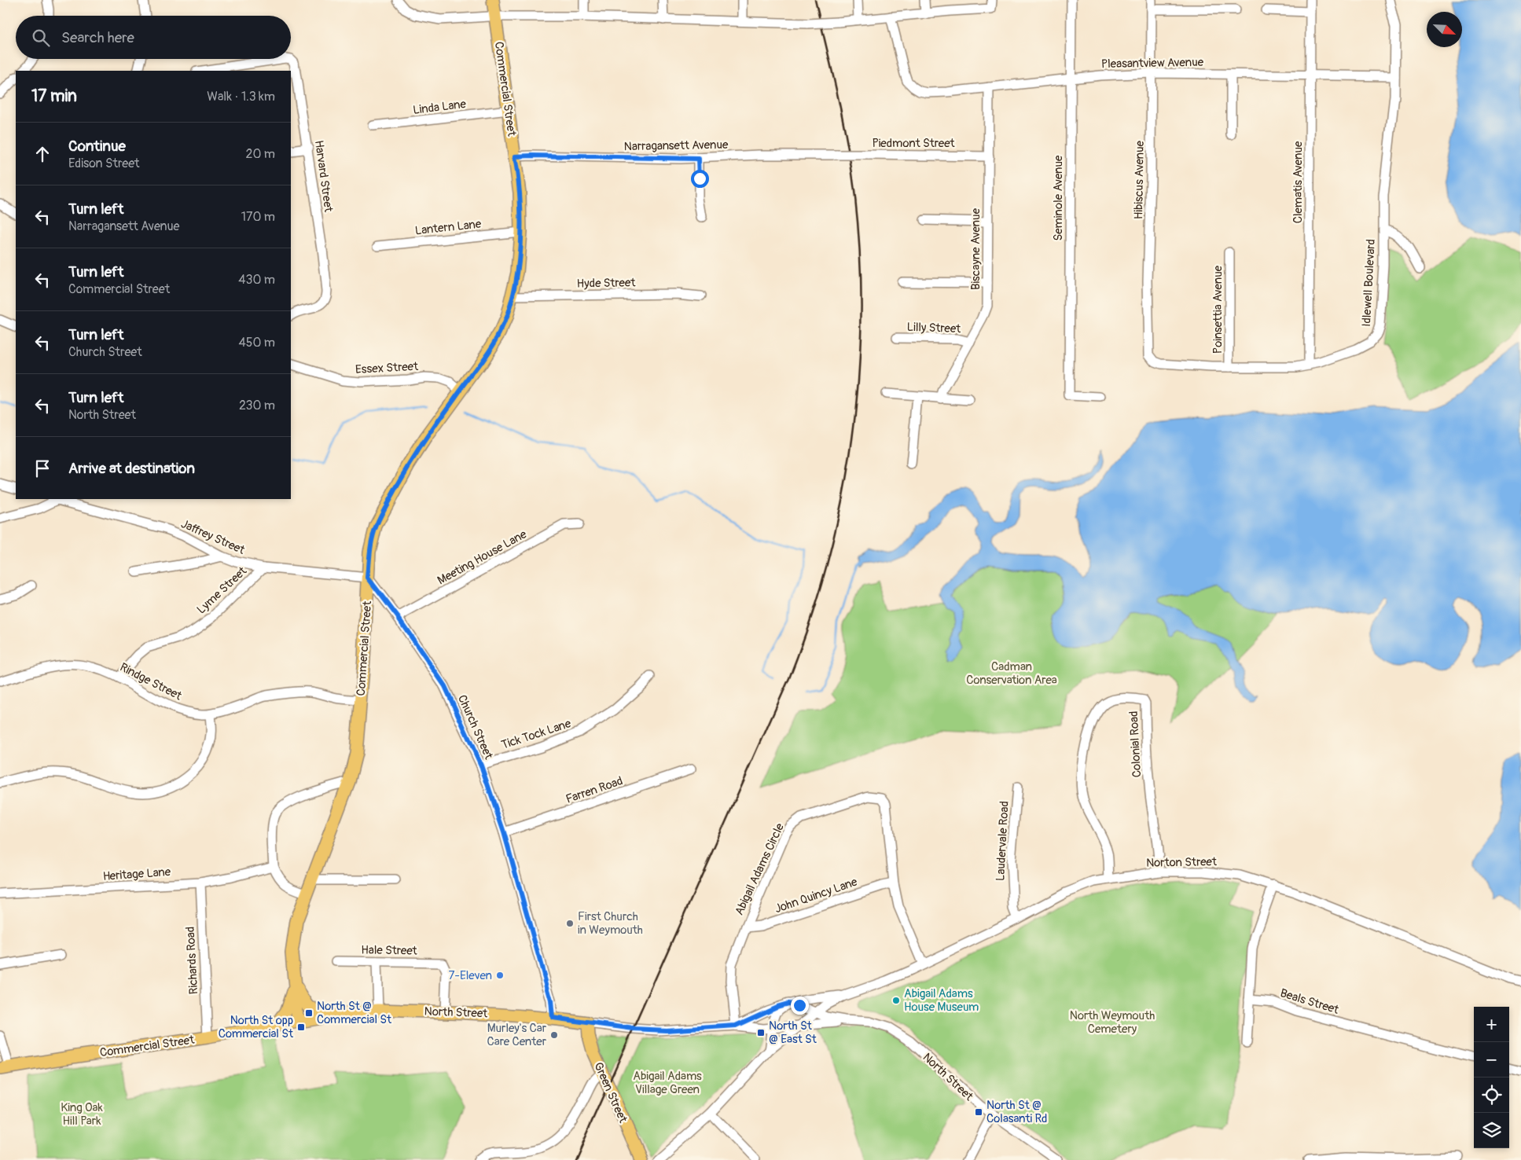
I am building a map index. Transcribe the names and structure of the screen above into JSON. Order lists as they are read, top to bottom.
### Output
{
  "streets": {
    "main road": ["Commercial Street", "North Street", "Green Street"],
    "street": [
      "Pleasantview Avenue",
      "Linda Lane",
      "Piedmont Street",
      "Narragansett Avenue",
      "Harvard Street",
      "Hibiscus Avenue",
      "Clematis Avenue",
      "Seminole Avenue",
      "Lantern Lane",
      "Biscayne Avenue",
      "Hyde Street",
      "Idlewell Boulevard",
      "Poinsettia Avenue",
      "Lilly Street",
      "Essex Street",
      "Jaffrey Street",
      "Meeting House Lane",
      "Lyme Street",
      "Rindge Street",
      "Church Street",
      "Tick Tock Lane",
      "Colonial Road",
      "Farren Road",
      "Laudervale Road",
      "Norton Street",
      "Abigail Adams Circle",
      "Heritage Lane",
      "John Quincy Lane",
      "Hale Street",
      "Richards Road",
      "Beals Street"
    ]
  },
  "crossings": [
    ["Pleasantview Avenue", "Hibiscus Avenue"],
    ["Pleasantview Avenue", "Clematis Avenue"],
    ["Pleasantview Avenue", "Seminole Avenue"],
    ["Pleasantview Avenue", "Biscayne Avenue"],
    ["Pleasantview Avenue", "Idlewell Boulevard"],
    ["Commercial Street", "Linda Lane"],
    ["Commercial Street", "Narragansett Avenue"],
    ["Commercial Street", "Lantern Lane"],
    ["Commercial Street", "Hyde Street"],
    ["Commercial Street", "Essex Street"],
    ["Commercial Street", "Jaffrey Street"],
    ["Commercial Street", "Rindge Street"],
    ["Commercial Street", "Church Street"],
    ["Commercial Street", "Richards Road"],
    ["Commercial Street", "North Street"],
    ["Piedmont Street", "Narragansett Avenue"],
    ["Piedmont Street", "Biscayne Avenue"],
    ["Hibiscus Avenue", "Idlewell Boulevard"],
    ["Clematis Avenue", "Idlewell Boulevard"],
    ["Biscayne Avenue", "Lilly Street"],
    ["Idlewell Boulevard", "Poinsettia Avenue"],
    ["Jaffrey Street", "Lyme Street"],
    ["Jaffrey Street", "Church Street"],
    ["Meeting House Lane", "Church Street"],
    ["Lyme Street", "Rindge Street"],
    ["Church Street", "Tick Tock Lane"],
    ["Church Street", "Farren Road"],
    ["Church Street", "North Street"],
    ["Colonial Road", "Norton Street"],
    ["Laudervale Road", "Norton Street"],
    ["Norton Street", "Abigail Adams Circle"],
    ["Norton Street", "North Street"],
    ["Abigail Adams Circle", "John Quincy Lane"],
    ["Abigail Adams Circle", "North Street"],
    ["Heritage Lane", "Richards Road"],
    ["Hale Street", "North Street"],
    ["North Street", "Green Street"]
  ],
  "parks": [
    "Cadman Conservation Area",
    "North Weymouth Cemetery",
    "Abigail Adams Village Green",
    "King Oak Hill Park"
  ],
  "places": {
    "other": [
      "First Church in Weymouth",
      "7-Eleven",
      "Abigail Adams House Museum",
      "Murley's Car Care Center"
    ],
    "transit": [
      "North St @ Commercial St",
      "North St opp Commercial St",
      "North St @ East St",
      "North St @ Colasanti Rd"
    ]
  },
  "north": "bottom right",
  "page": {
    "search": "Search here",
    "heading": ["17 min", "Walk · 1.3 km"],
    "list": [
      ["Continue", "Edison Street", "20 m"],
      ["Turn left", "Narragansett Avenue", "170 m"],
      ["Turn left", "Commercial Street", "430 m"],
      ["Turn left", "Church Street", "450 m"],
      ["Turn left", "North Street", "230 m"],
      "Arrive at destination"
    ],
    "map_buttons": ["+", "−"]
  }
}
